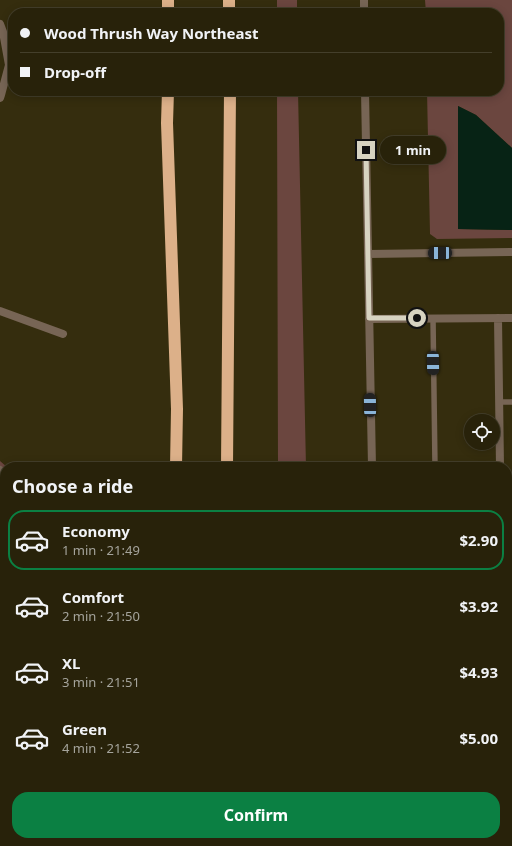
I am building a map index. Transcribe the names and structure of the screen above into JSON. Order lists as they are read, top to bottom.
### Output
{
  "page": {
    "banner": ["Wood Thrush Way Northeast", "Drop-off"],
    "bubble": "1 min",
    "heading": "Choose a ride",
    "list": [
      {
        "name": "Economy",
        "note": "1 min · 21:49",
        "value": "$2.90"
      },
      {
        "name": "Comfort",
        "note": "2 min · 21:50",
        "value": "$3.92"
      },
      {
        "name": "XL",
        "note": "3 min · 21:51",
        "value": "$4.93"
      },
      {
        "name": "Green",
        "note": "4 min · 21:52",
        "value": "$5.00"
      }
    ],
    "buttons": "Confirm"
  }
}
